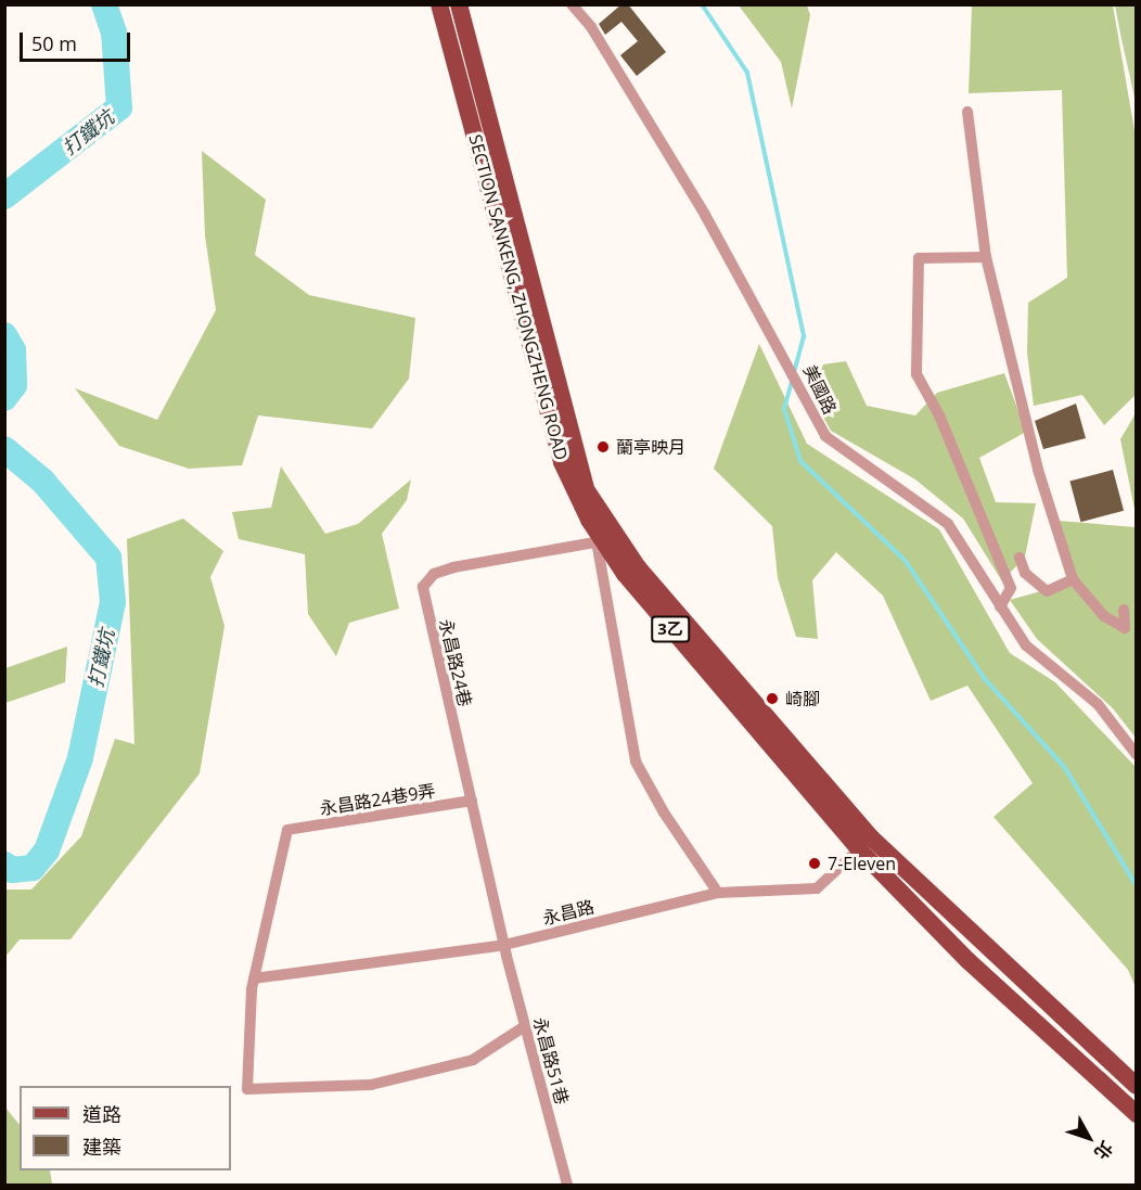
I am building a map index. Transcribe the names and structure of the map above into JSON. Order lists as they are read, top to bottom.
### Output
{
  "streets": {
    "main road": ["SECTION SANKENG, ZHONGZHENG ROAD", "3乙"],
    "street": [
      "美國路",
      "永昌路24巷",
      "永昌路24巷9弄",
      "永昌路",
      "永昌路51巷"
    ]
  },
  "crossings": [
    ["SECTION SANKENG, ZHONGZHENG ROAD", "永昌路24巷"],
    ["SECTION SANKENG, ZHONGZHENG ROAD", "永昌路"],
    ["永昌路24巷", "永昌路24巷9弄"],
    ["永昌路24巷", "永昌路"],
    ["永昌路24巷", "永昌路51巷"],
    ["永昌路24巷9弄", "永昌路"],
    ["永昌路", "永昌路51巷"]
  ],
  "water": ["打鐵坑"],
  "places": ["蘭亭映月", "崎腳", "7-Eleven"],
  "legend": ["道路", "建築"],
  "scale_bar": "50 m",
  "north": "bottom right"
}
